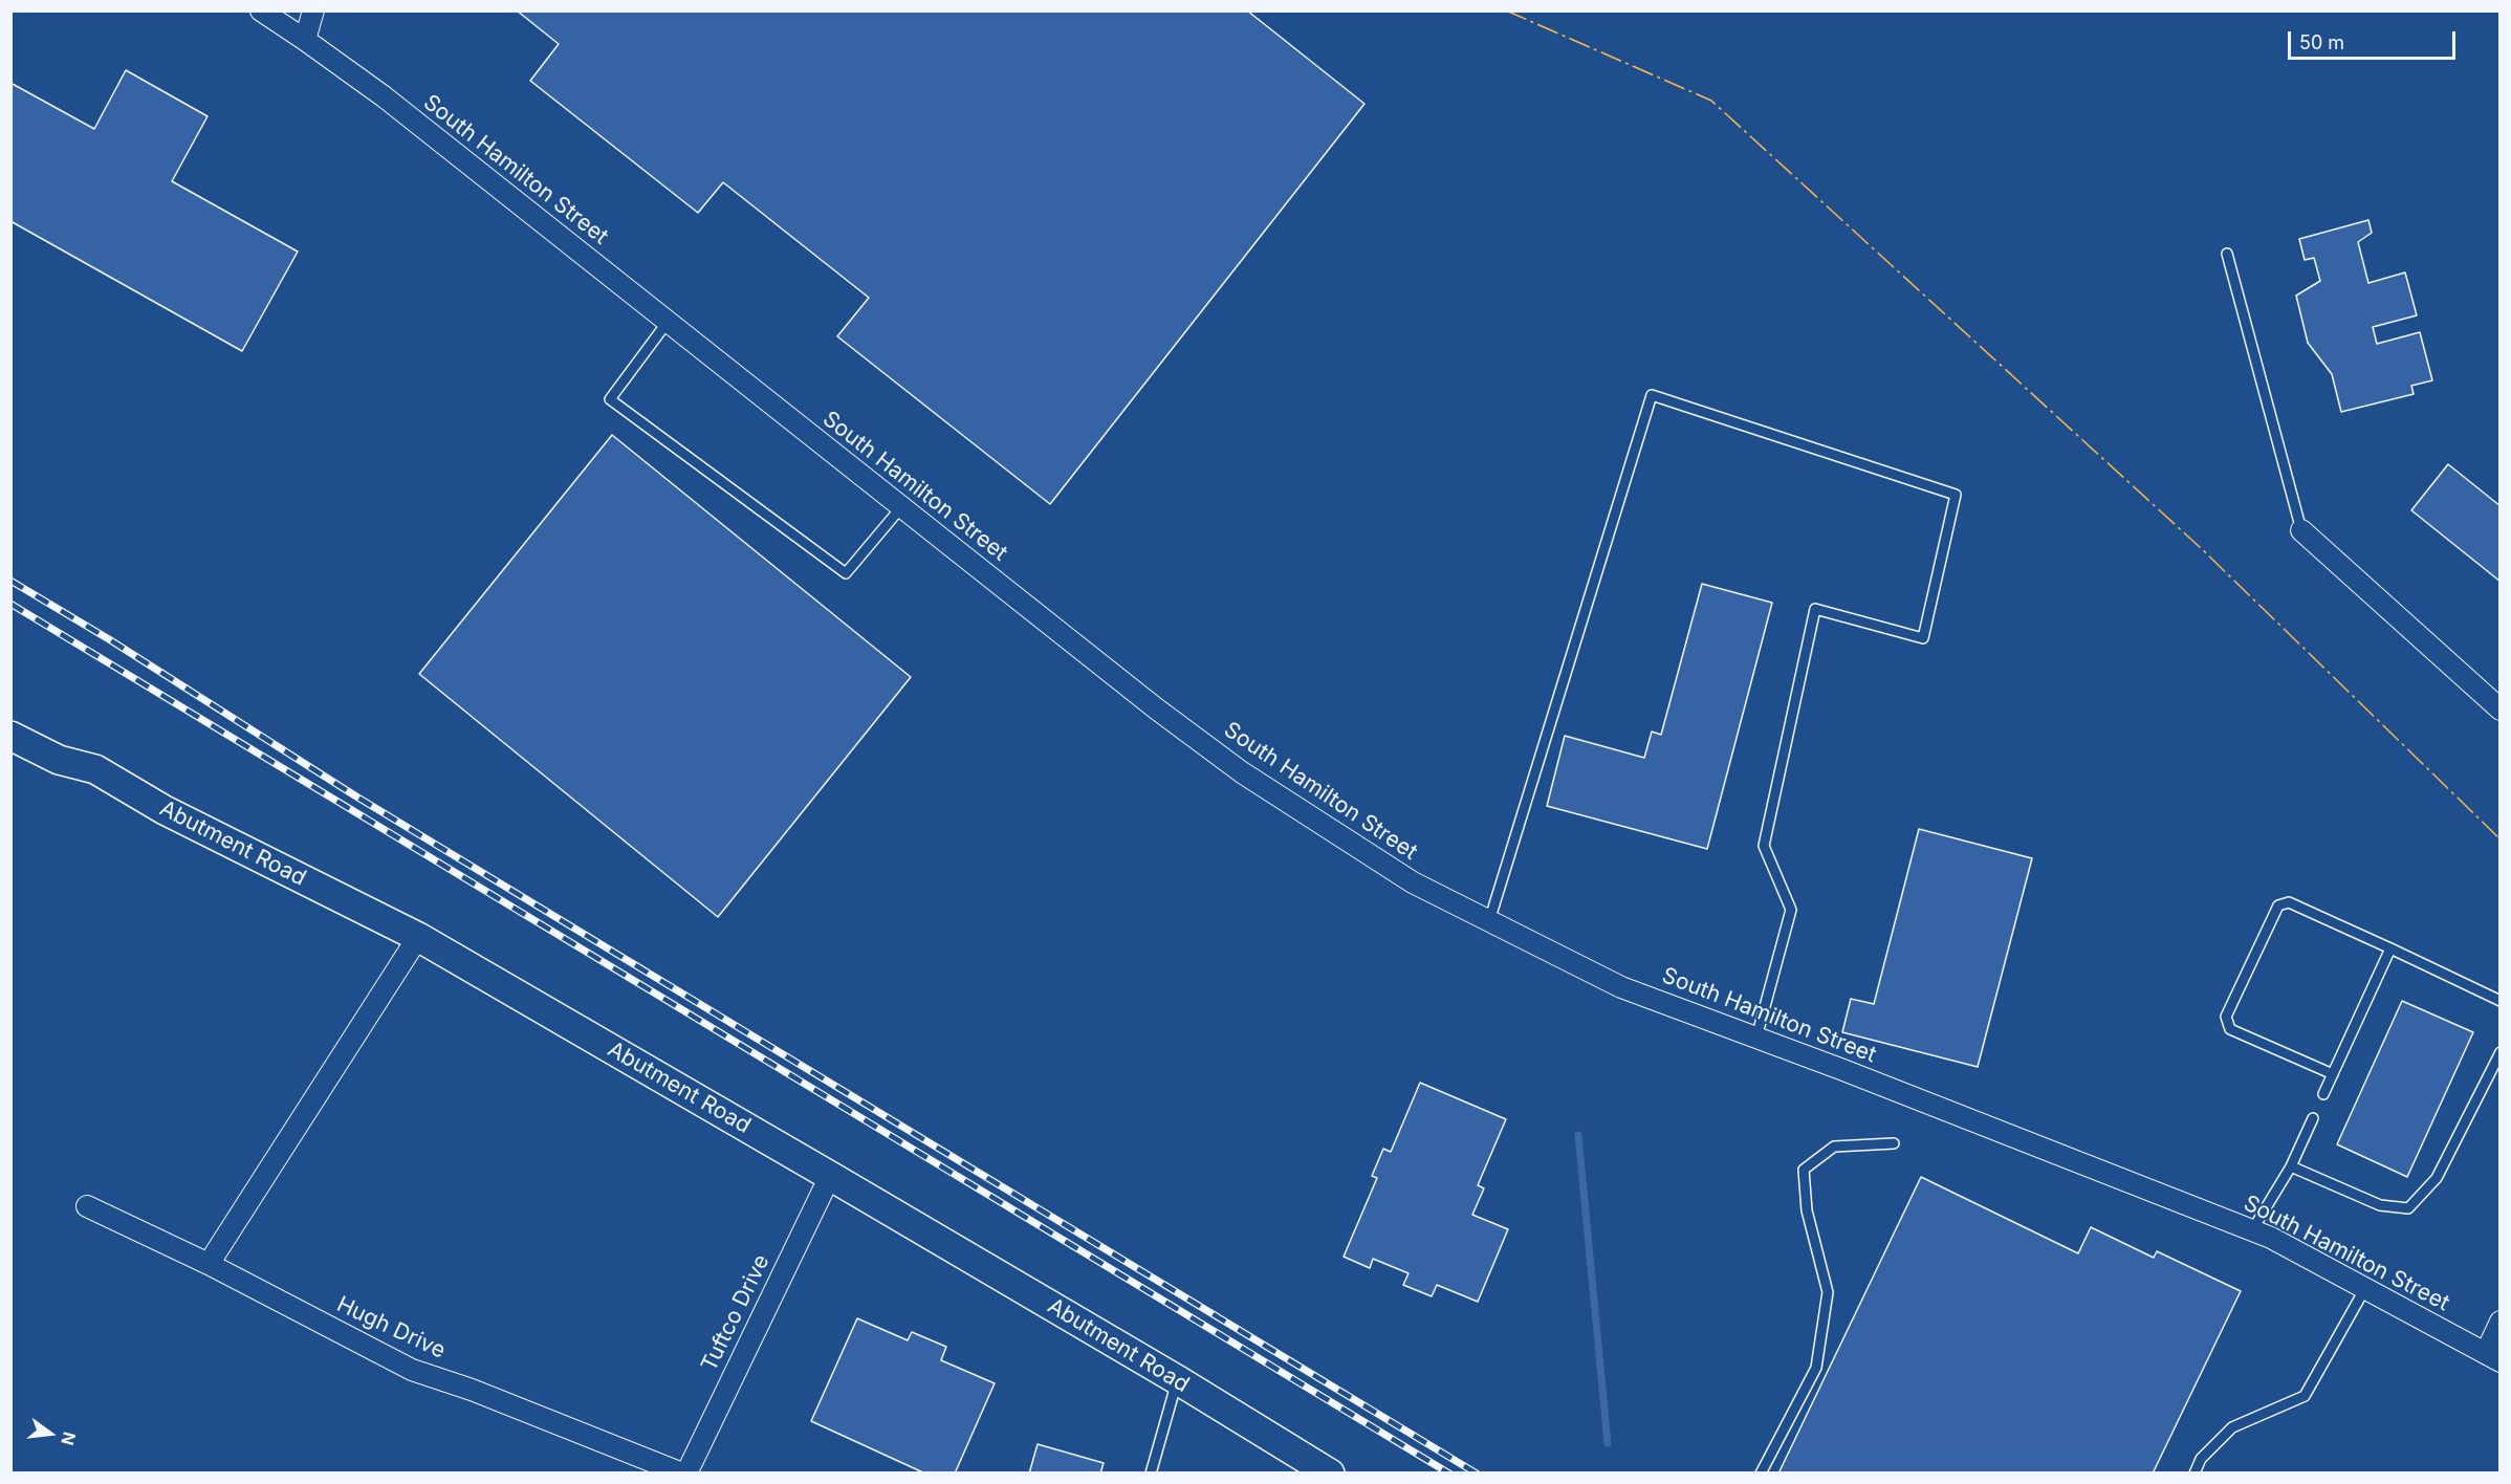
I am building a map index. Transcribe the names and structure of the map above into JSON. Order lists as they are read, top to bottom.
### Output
{
  "streets": {
    "main road": ["Abutment Road"],
    "street": ["South Hamilton Street", "Tuftco Drive", "Hugh Drive"]
  },
  "crossings": [
    ["Abutment Road", "Tuftco Drive"],
    ["Tuftco Drive", "Hugh Drive"]
  ],
  "scale_bar": "50 m",
  "north": "right"
}
